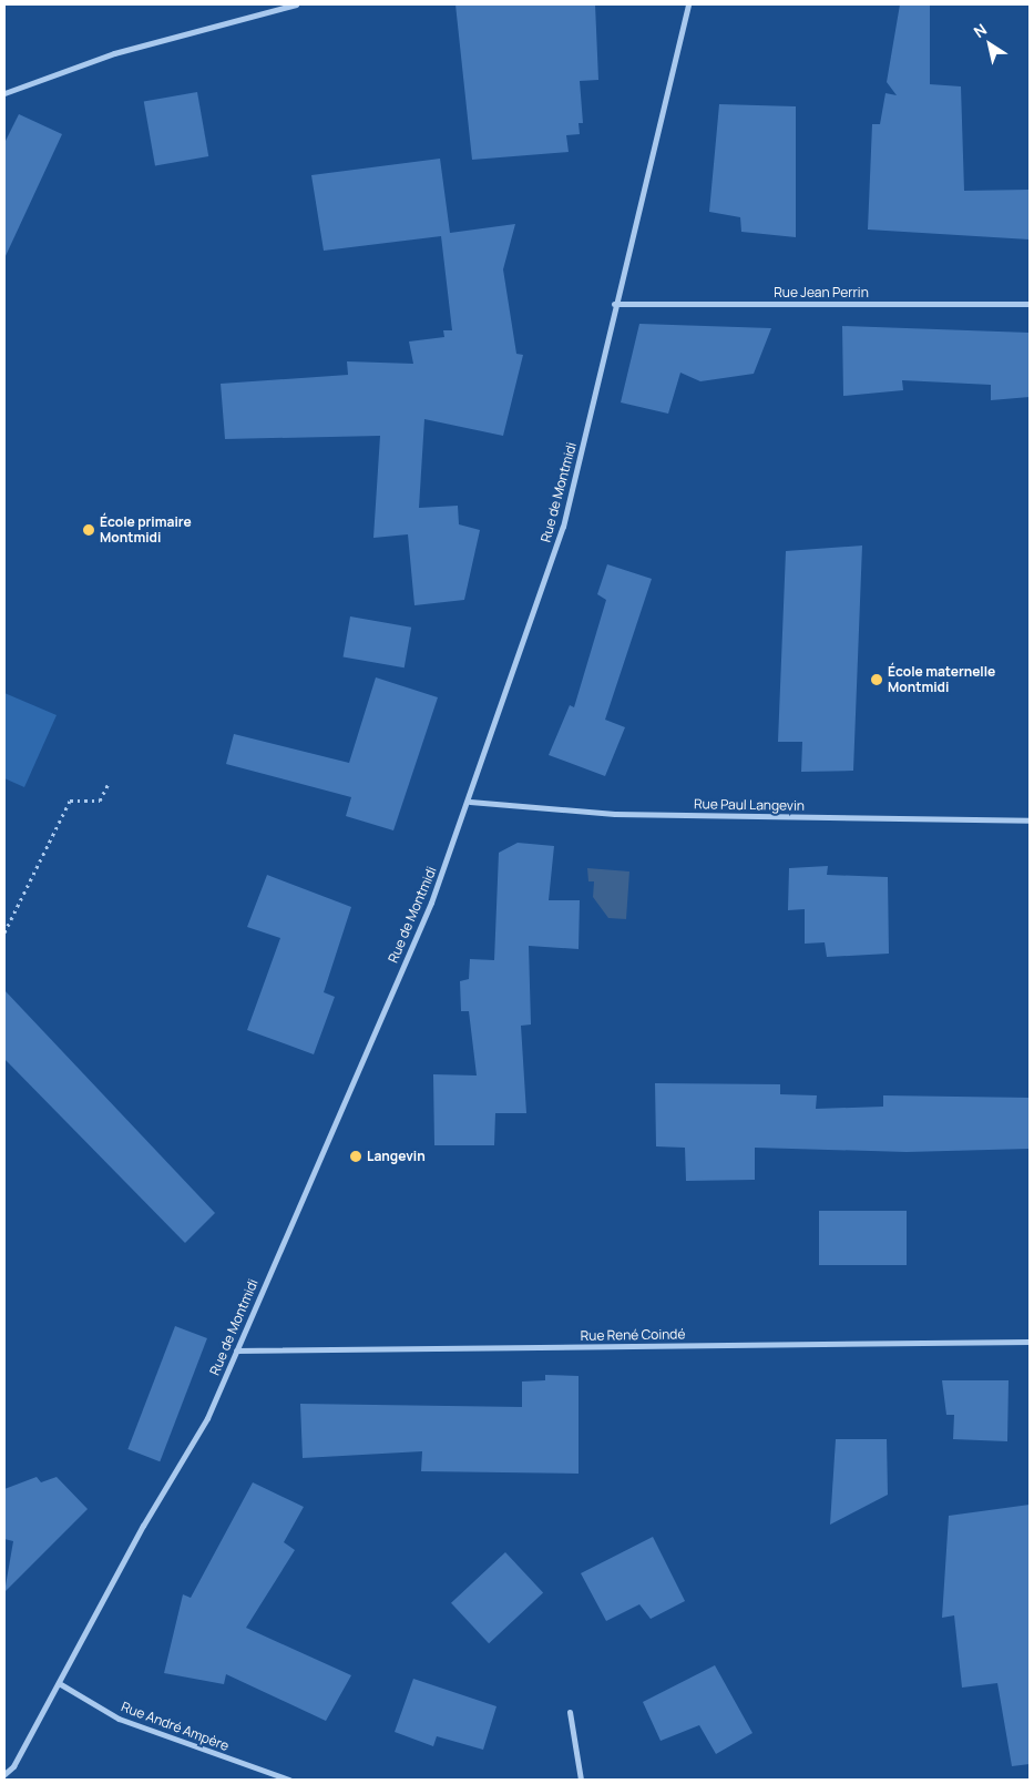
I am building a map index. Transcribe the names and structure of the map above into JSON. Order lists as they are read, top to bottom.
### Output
{
  "streets": {
    "street": [
      "Rue Jean Perrin",
      "Rue de Montmidi",
      "Rue Paul Langevin",
      "Rue René Coindé",
      "Rue André Ampère"
    ]
  },
  "crossings": [
    ["Rue Jean Perrin", "Rue de Montmidi"],
    ["Rue de Montmidi", "Rue Paul Langevin"],
    ["Rue de Montmidi", "Rue René Coindé"],
    ["Rue de Montmidi", "Rue André Ampère"]
  ],
  "places": ["École primaire Montmidi", "École maternelle Montmidi", "Langevin"],
  "north": "top left"
}
